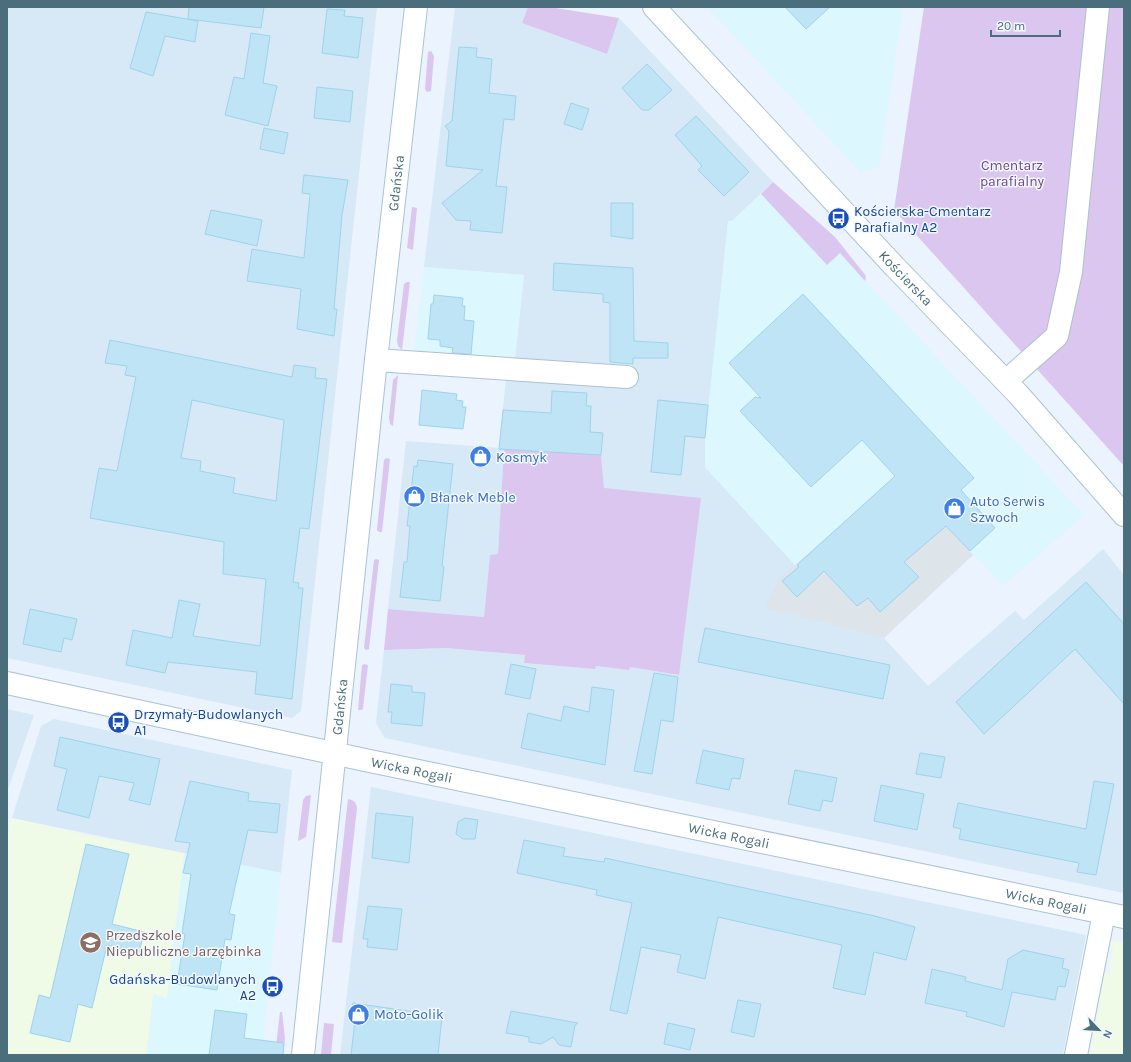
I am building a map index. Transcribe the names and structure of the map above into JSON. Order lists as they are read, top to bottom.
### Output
{
  "streets": {
    "street": ["Gdańska", "Kościerska", "Wicka Rogali"]
  },
  "crossings": [
    ["Gdańska", "Wicka Rogali"]
  ],
  "parks": ["Cmentarz parafialny"],
  "places": {
    "bus stop": ["Kościerska-Cmentarz Parafialny A2", "Drzymały-Budowlanych A1", "Gdańska-Budowlanych A2"],
    "shop": [
      "Kosmyk",
      "Błanek Meble",
      "Auto Serwis Szwoch",
      "Moto-Golik"
    ],
    "school or university": ["Przedszkole Niepubliczne Jarzębinka"]
  },
  "scale_bar": "20 m",
  "north": "bottom right"
}
